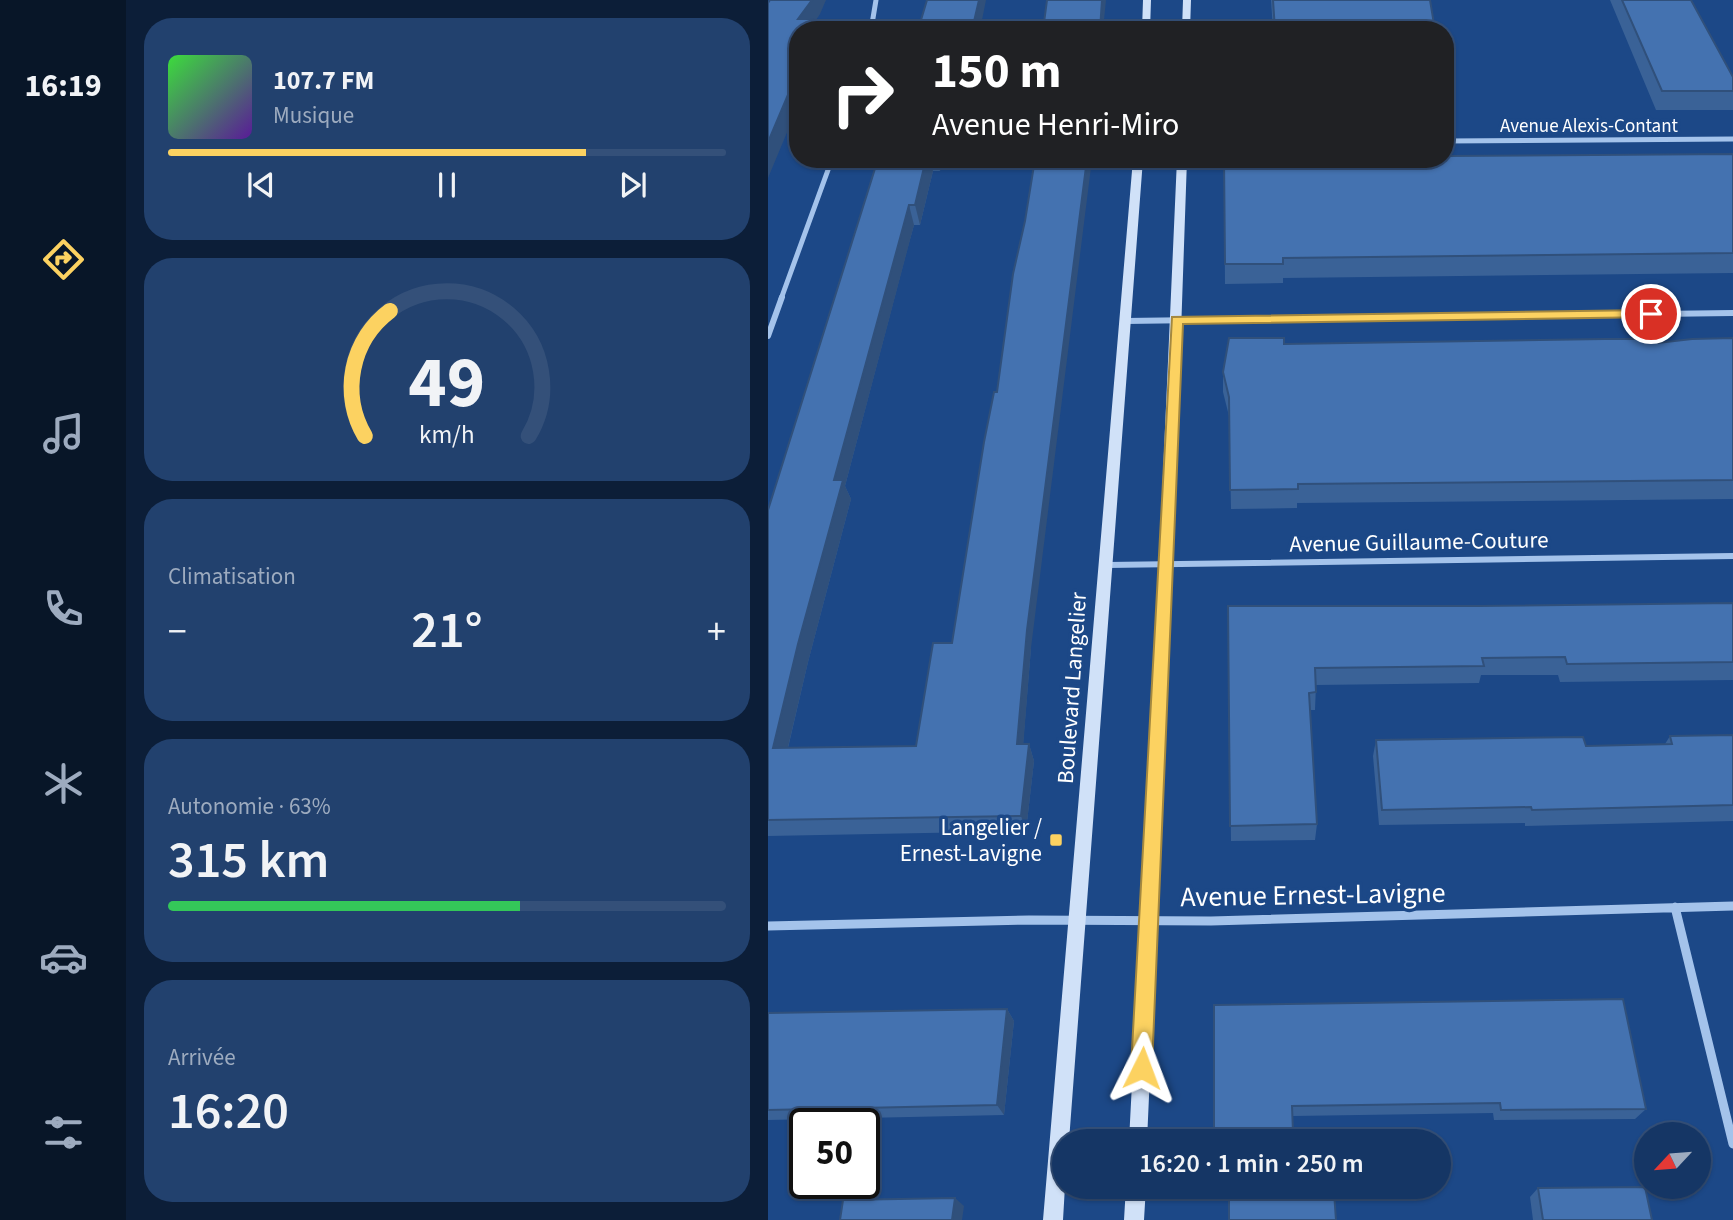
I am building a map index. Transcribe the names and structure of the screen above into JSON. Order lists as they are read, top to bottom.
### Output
{
  "streets": {
    "main road": ["Boulevard Langelier"],
    "street": ["Avenue Alexis-Contant", "Avenue Guillaume-Couture", "Avenue Ernest-Lavigne"]
  },
  "crossings": [
    ["Avenue Guillaume-Couture", "Boulevard Langelier"],
    ["Boulevard Langelier", "Avenue Ernest-Lavigne"]
  ],
  "places": {
    "transit": ["Langelier / Ernest-Lavigne"]
  },
  "north": "bottom left",
  "page": {
    "tabs": "16:19",
    "turn": ["150 m", "Avenue Henri-Miro"],
    "song": ["107.7 FM", "Musique"],
    "tile": [
      "Climatisation",
      ["Autonomie · 63%", "315 km"],
      ["Arrivée", "16:20"]
    ],
    "heat": ["−", "21°", "+"],
    "limit": "50",
    "trip": "16:20 · 1 min · 250 m",
    "gauge": ["49", "km/h"]
  }
}
